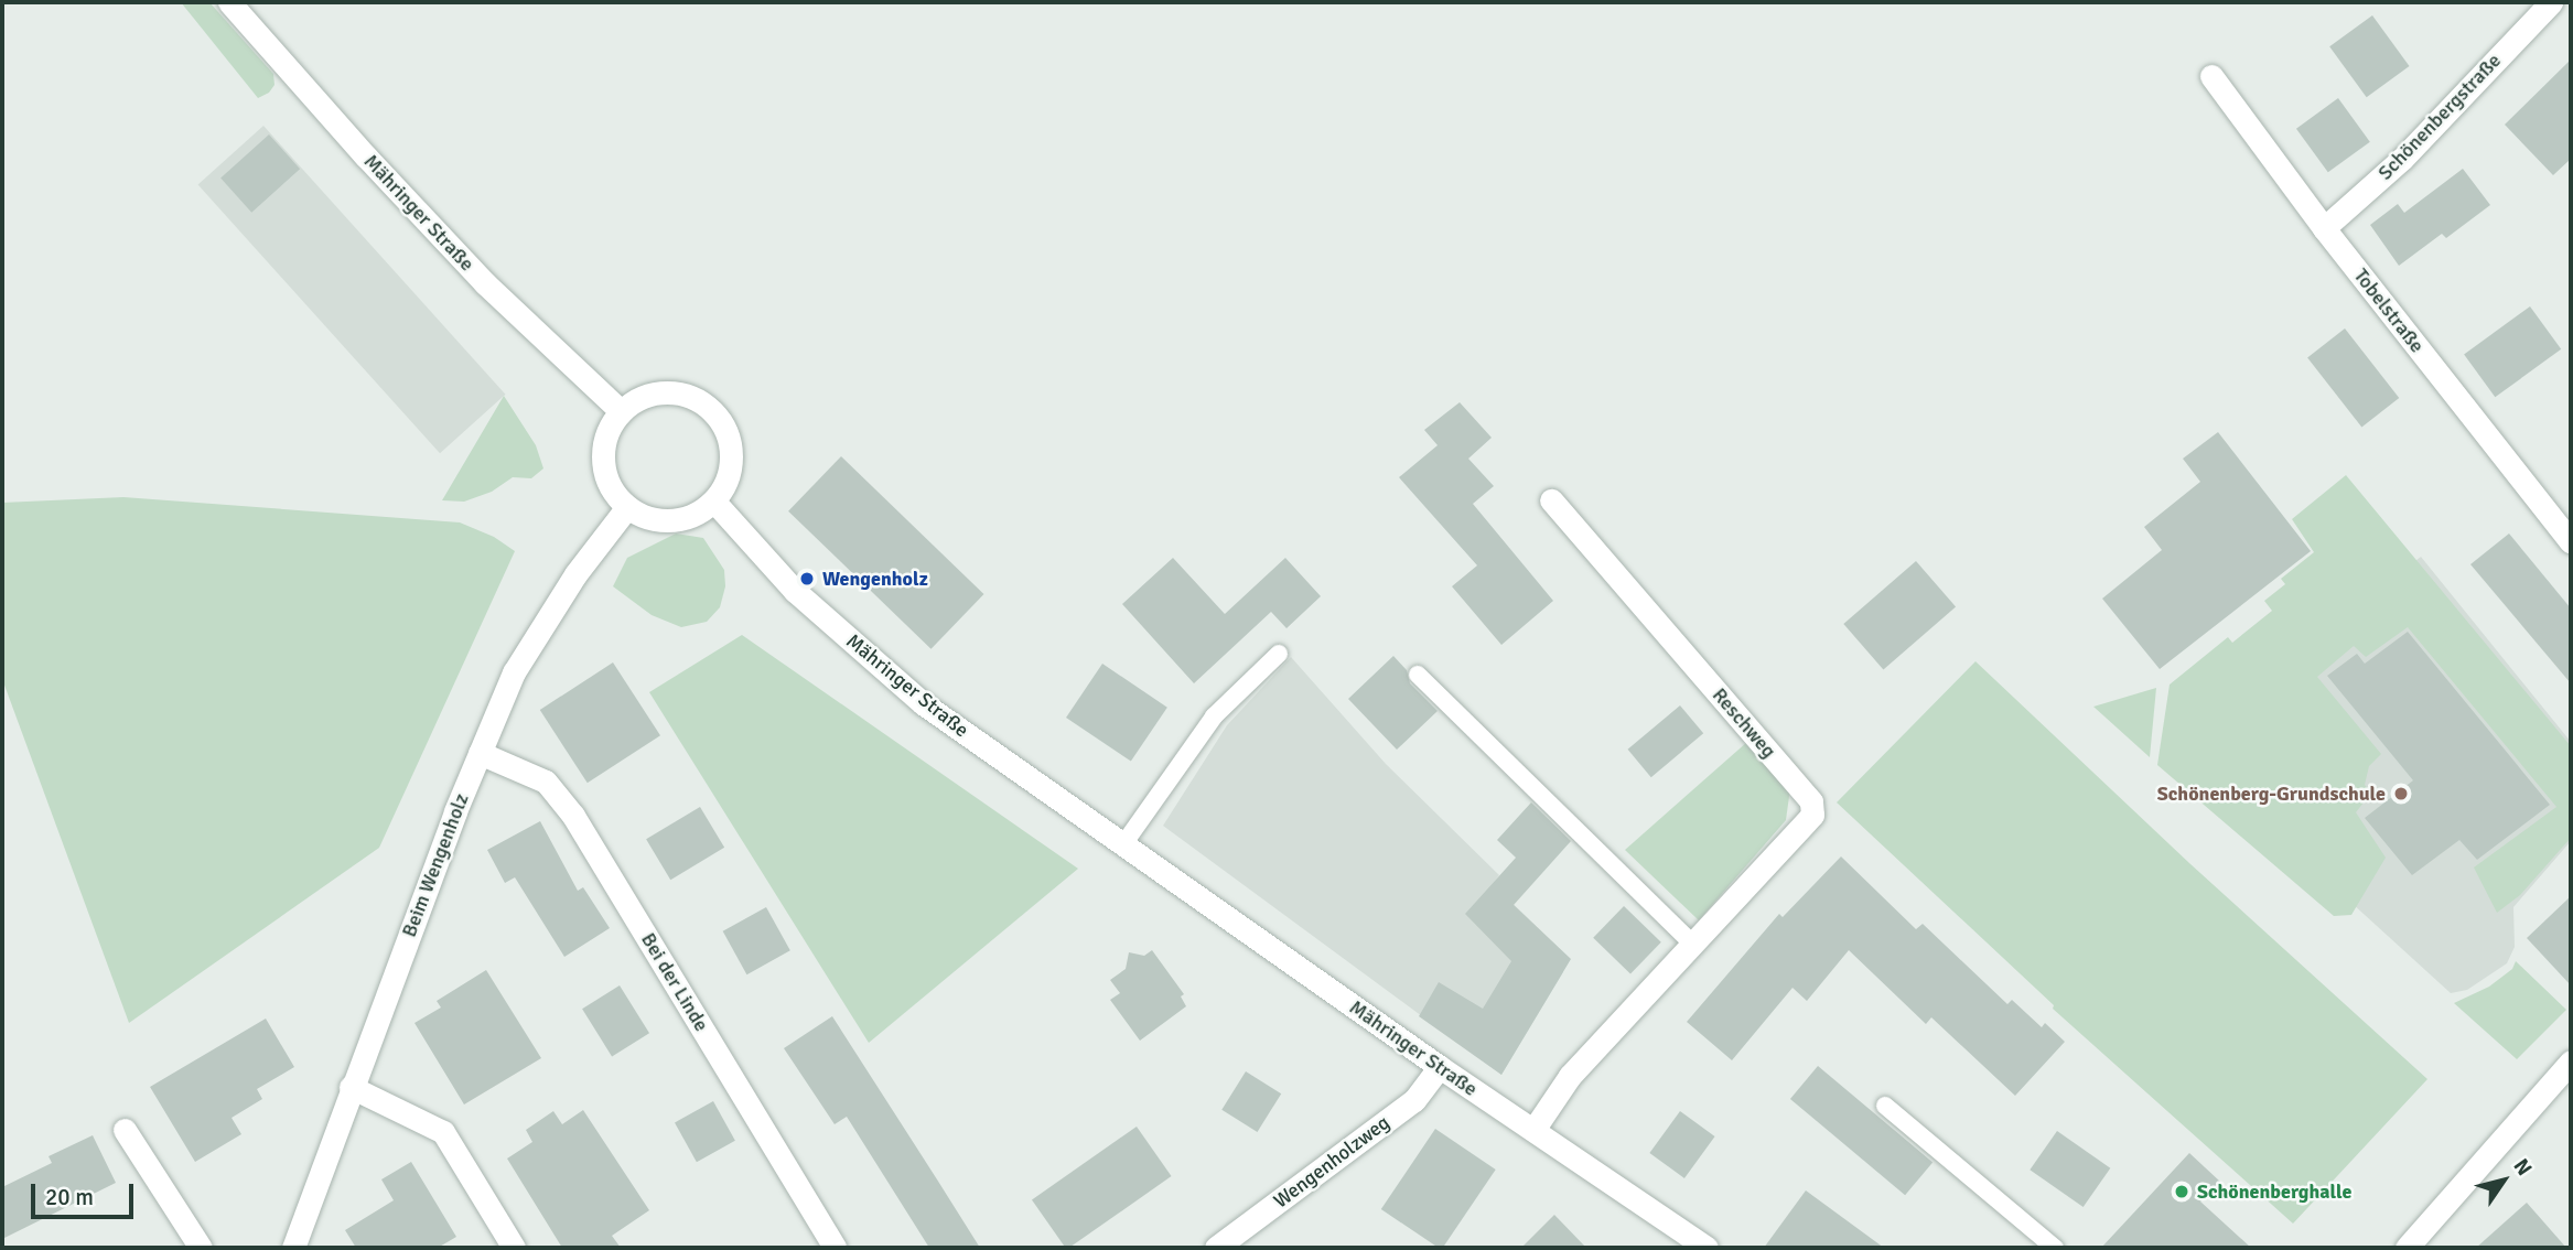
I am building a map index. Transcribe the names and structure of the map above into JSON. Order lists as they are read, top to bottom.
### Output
{
  "streets": {
    "street": [
      "Schönenbergstraße",
      "Mähringer Straße",
      "Tobelstraße",
      "Reschweg",
      "Beim Wengenholz",
      "Bei der Linde",
      "Wengenholzweg"
    ]
  },
  "crossings": [
    ["Schönenbergstraße", "Tobelstraße"],
    ["Mähringer Straße", "Reschweg"],
    ["Mähringer Straße", "Beim Wengenholz"],
    ["Mähringer Straße", "Wengenholzweg"],
    ["Beim Wengenholz", "Bei der Linde"]
  ],
  "places": ["Wengenholz", "Schönenberg-Grundschule", "Schönenberghalle"],
  "scale_bar": "20 m",
  "north": "top right"
}
